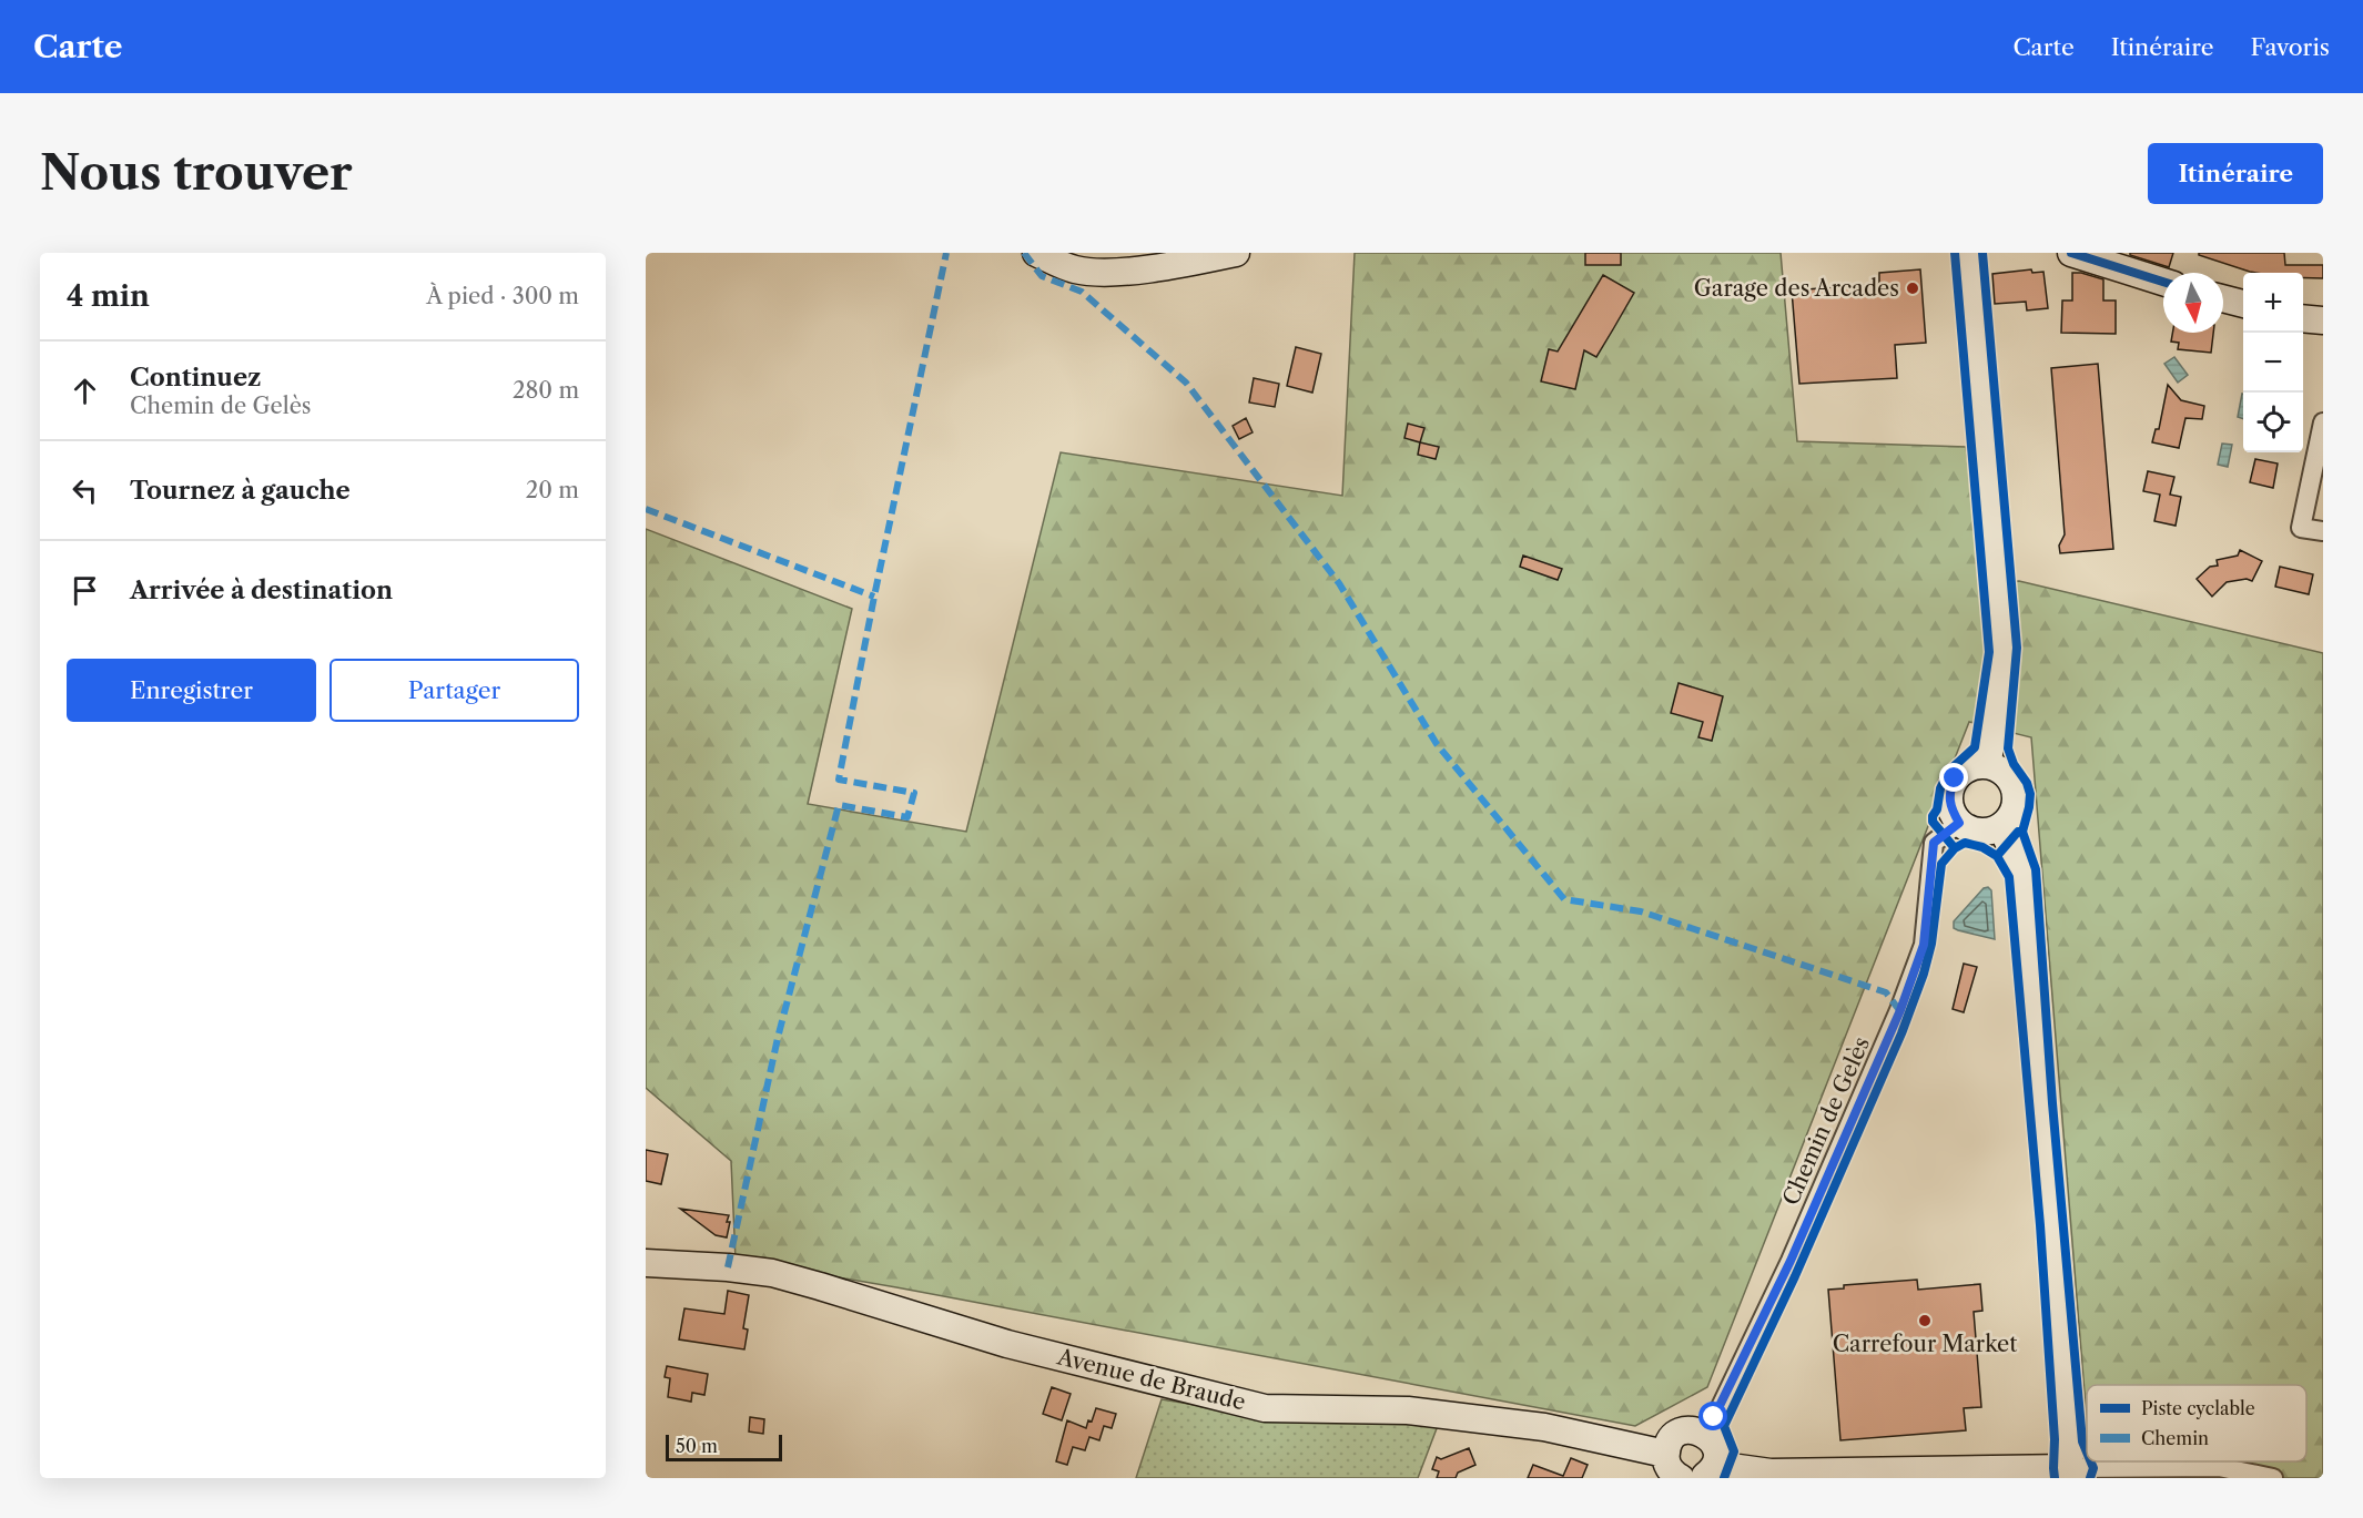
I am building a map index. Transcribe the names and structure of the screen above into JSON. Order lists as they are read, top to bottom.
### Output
{
  "streets": {
    "main road": ["Avenue de Braude"],
    "street": ["Chemin de Gelès"]
  },
  "places": ["Garage des Arcades", "Carrefour Market"],
  "legend": ["Piste cyclable", "Chemin"],
  "scale_bar": "50 m",
  "north": "bottom",
  "page": {
    "header": "Carte",
    "nav": ["Carte", "Itinéraire", "Favoris"],
    "buttons": [
      "Itinéraire",
      ["Enregistrer", "Partager"]
    ],
    "title": "Nous trouver",
    "heading": ["4 min", "À pied · 300 m"],
    "map_buttons": ["+", "−"],
    "list": [
      ["Continuez", "Chemin de Gelès", "280 m"],
      ["Tournez à gauche", "20 m"],
      "Arrivée à destination"
    ],
    "scale": "50 m"
  }
}
